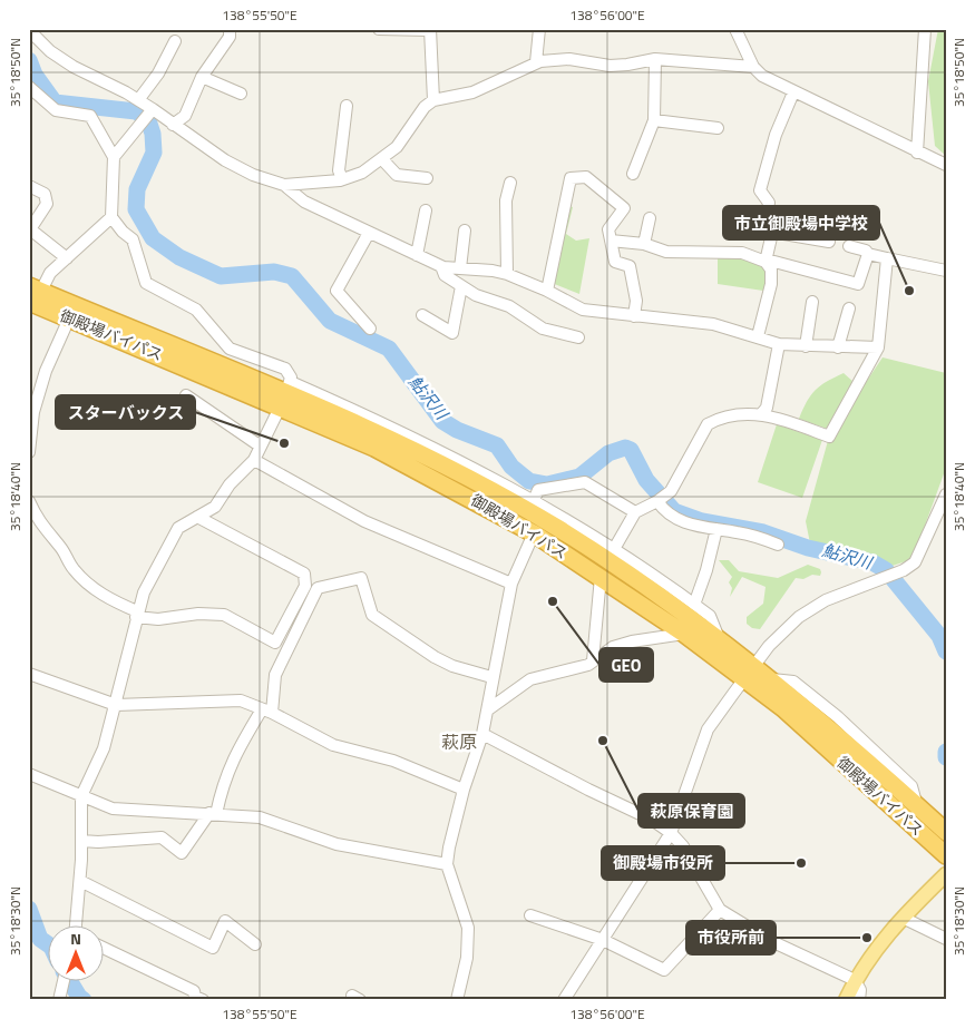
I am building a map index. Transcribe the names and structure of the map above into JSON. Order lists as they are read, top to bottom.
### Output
{
  "streets": {
    "highway": ["御殿場バイパス"]
  },
  "districts": ["萩原"],
  "water": ["鮎沢川"],
  "places": [
    "市立御殿場中学校",
    "スターバックス",
    "GEO",
    "萩原保育園",
    "御殿場市役所",
    "市役所前"
  ],
  "north": "top",
  "coordinates": [
    "138°55'50\"E",
    "138°56'00\"E",
    "35°18'50\"N",
    "35°18'40\"N",
    "35°18'30\"N"
  ]
}
